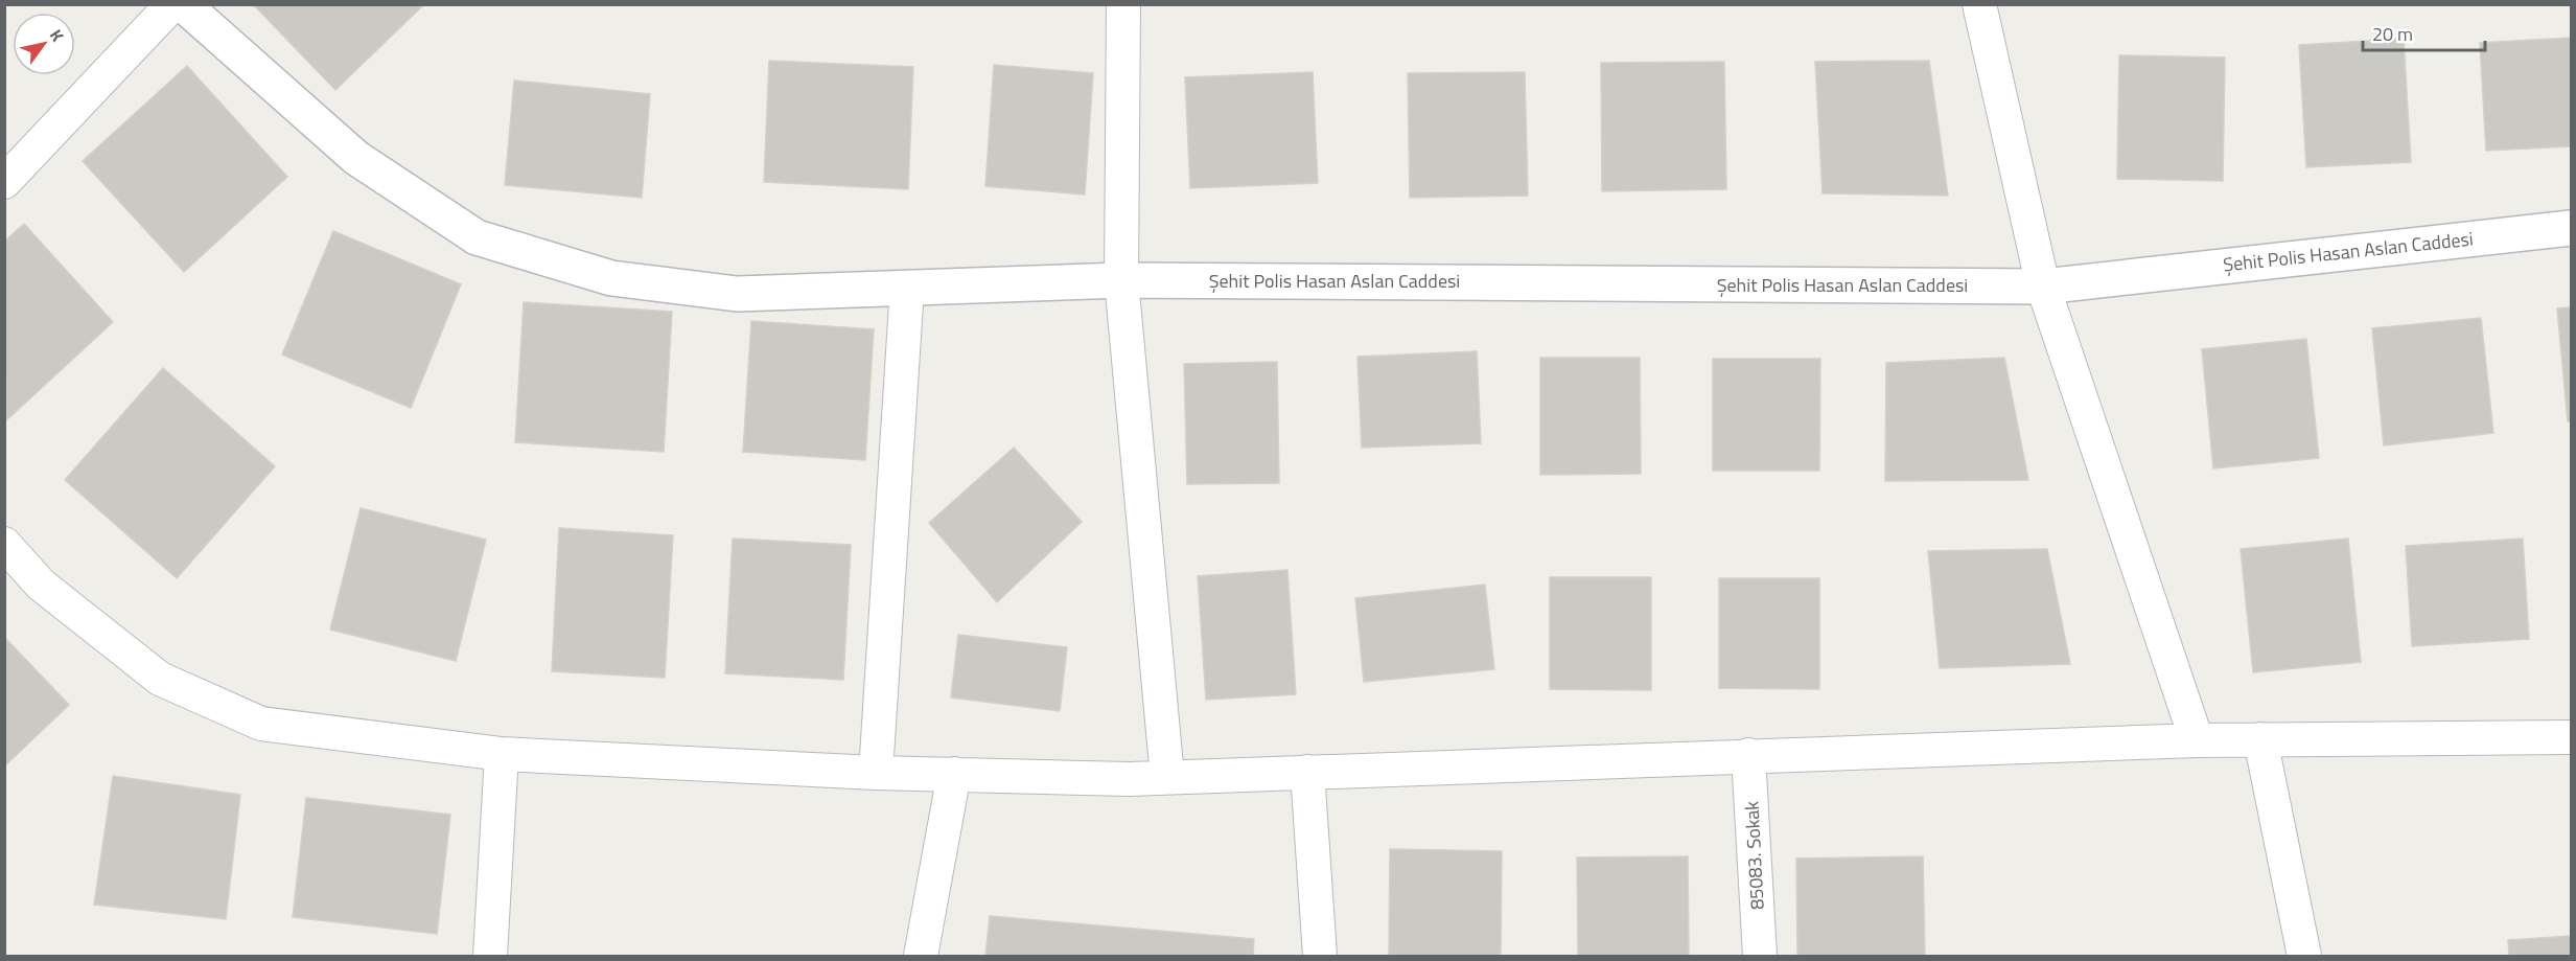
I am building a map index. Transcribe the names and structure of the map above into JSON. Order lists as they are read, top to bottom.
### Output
{
  "streets": {
    "street": ["Şehit Polis Hasan Aslan Caddesi", "85083. Sokak"]
  },
  "scale_bar": "20 m",
  "north": "top right"
}
